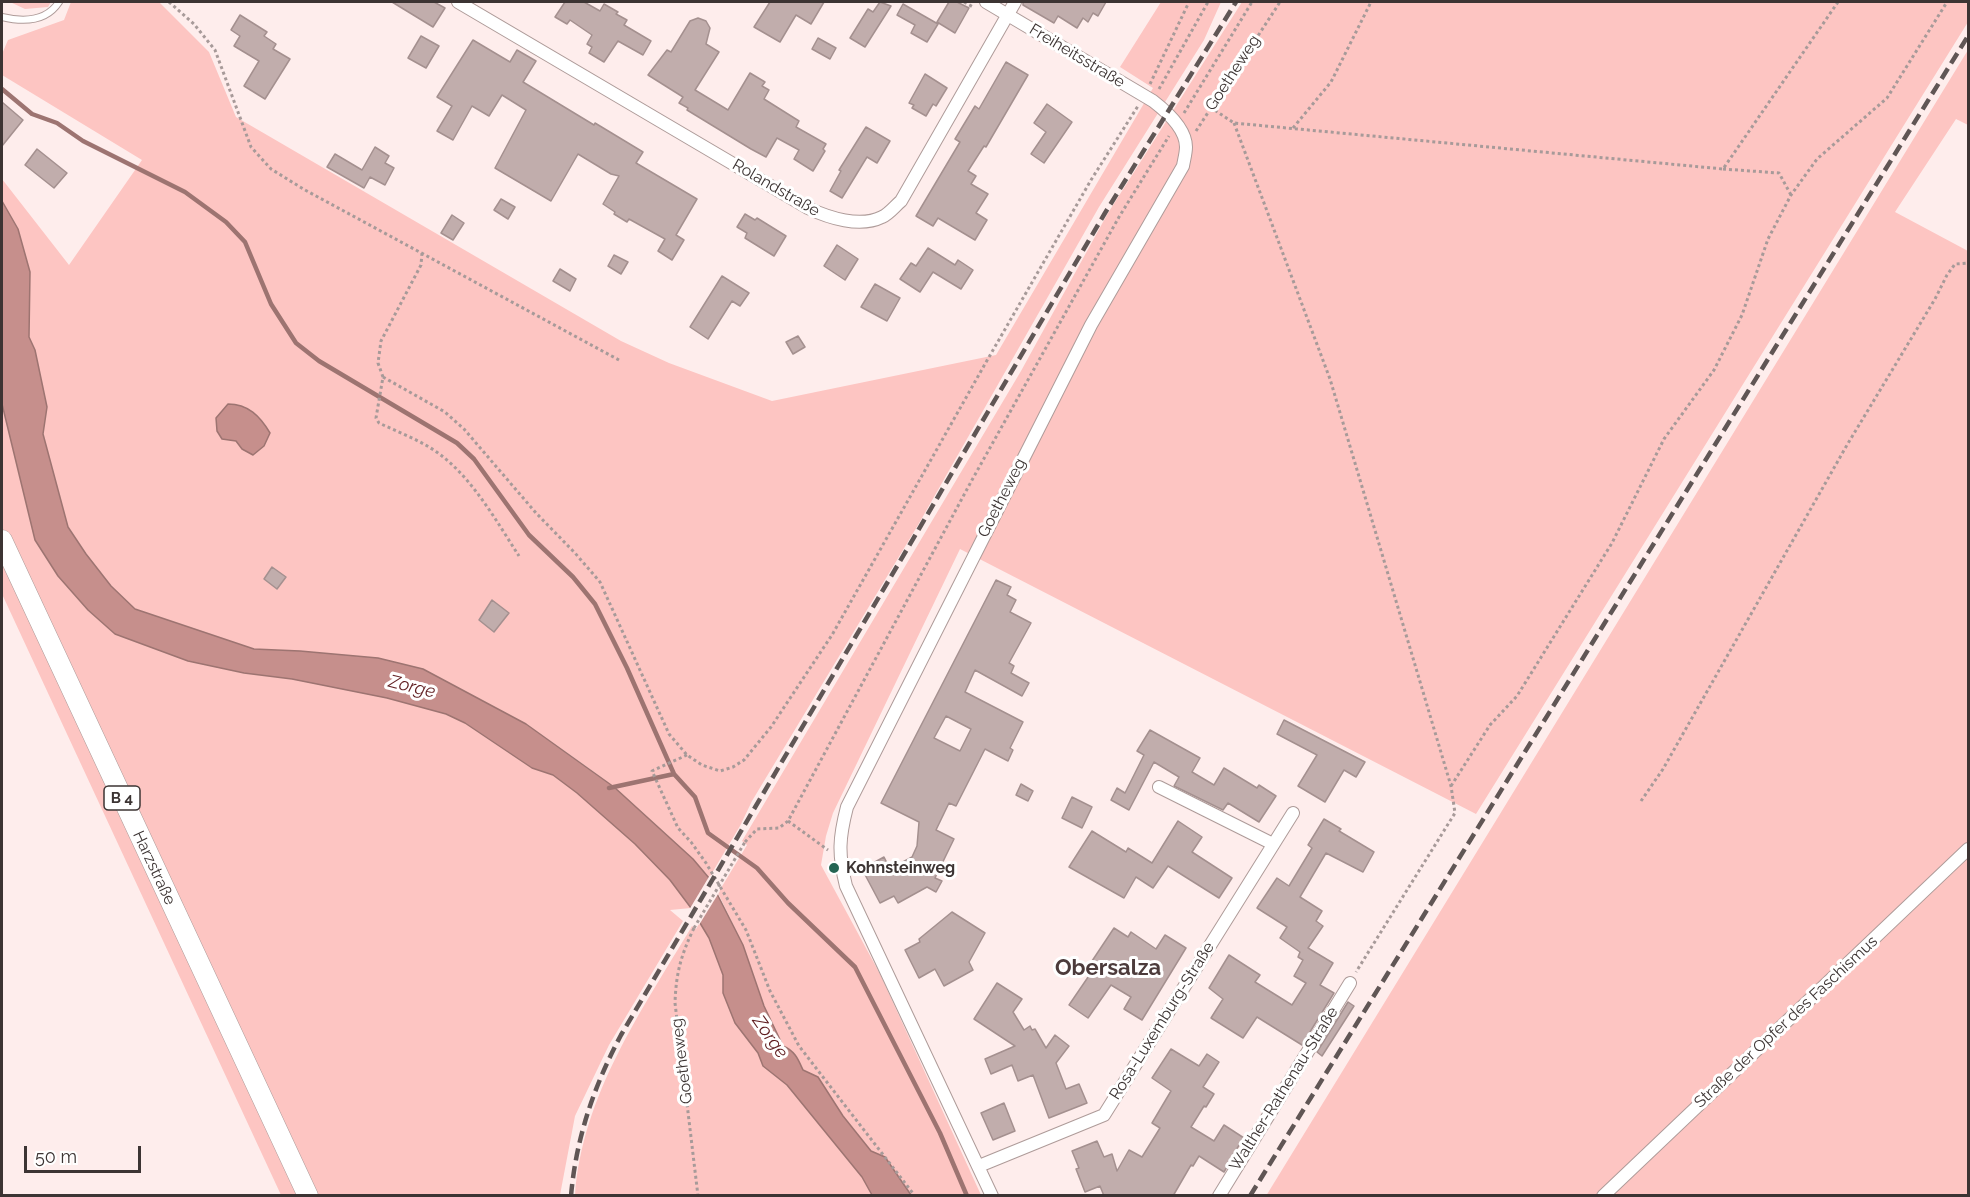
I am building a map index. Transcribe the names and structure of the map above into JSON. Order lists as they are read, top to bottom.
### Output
{
  "streets": {
    "main road": ["B 4", "Harzstraße"],
    "street": [
      "Freiheitsstraße",
      "Goetheweg",
      "Rolandstraße",
      "Rosa-Luxemburg-Straße",
      "Straße der Opfer des Faschismus",
      "Walther-Rathenau-Straße"
    ]
  },
  "crossings": [
    ["Freiheitsstraße", "Rolandstraße"]
  ],
  "districts": ["Obersalza"],
  "water": ["Zorge"],
  "places": ["Kohnsteinweg"],
  "scale_bar": "50 m"
}
